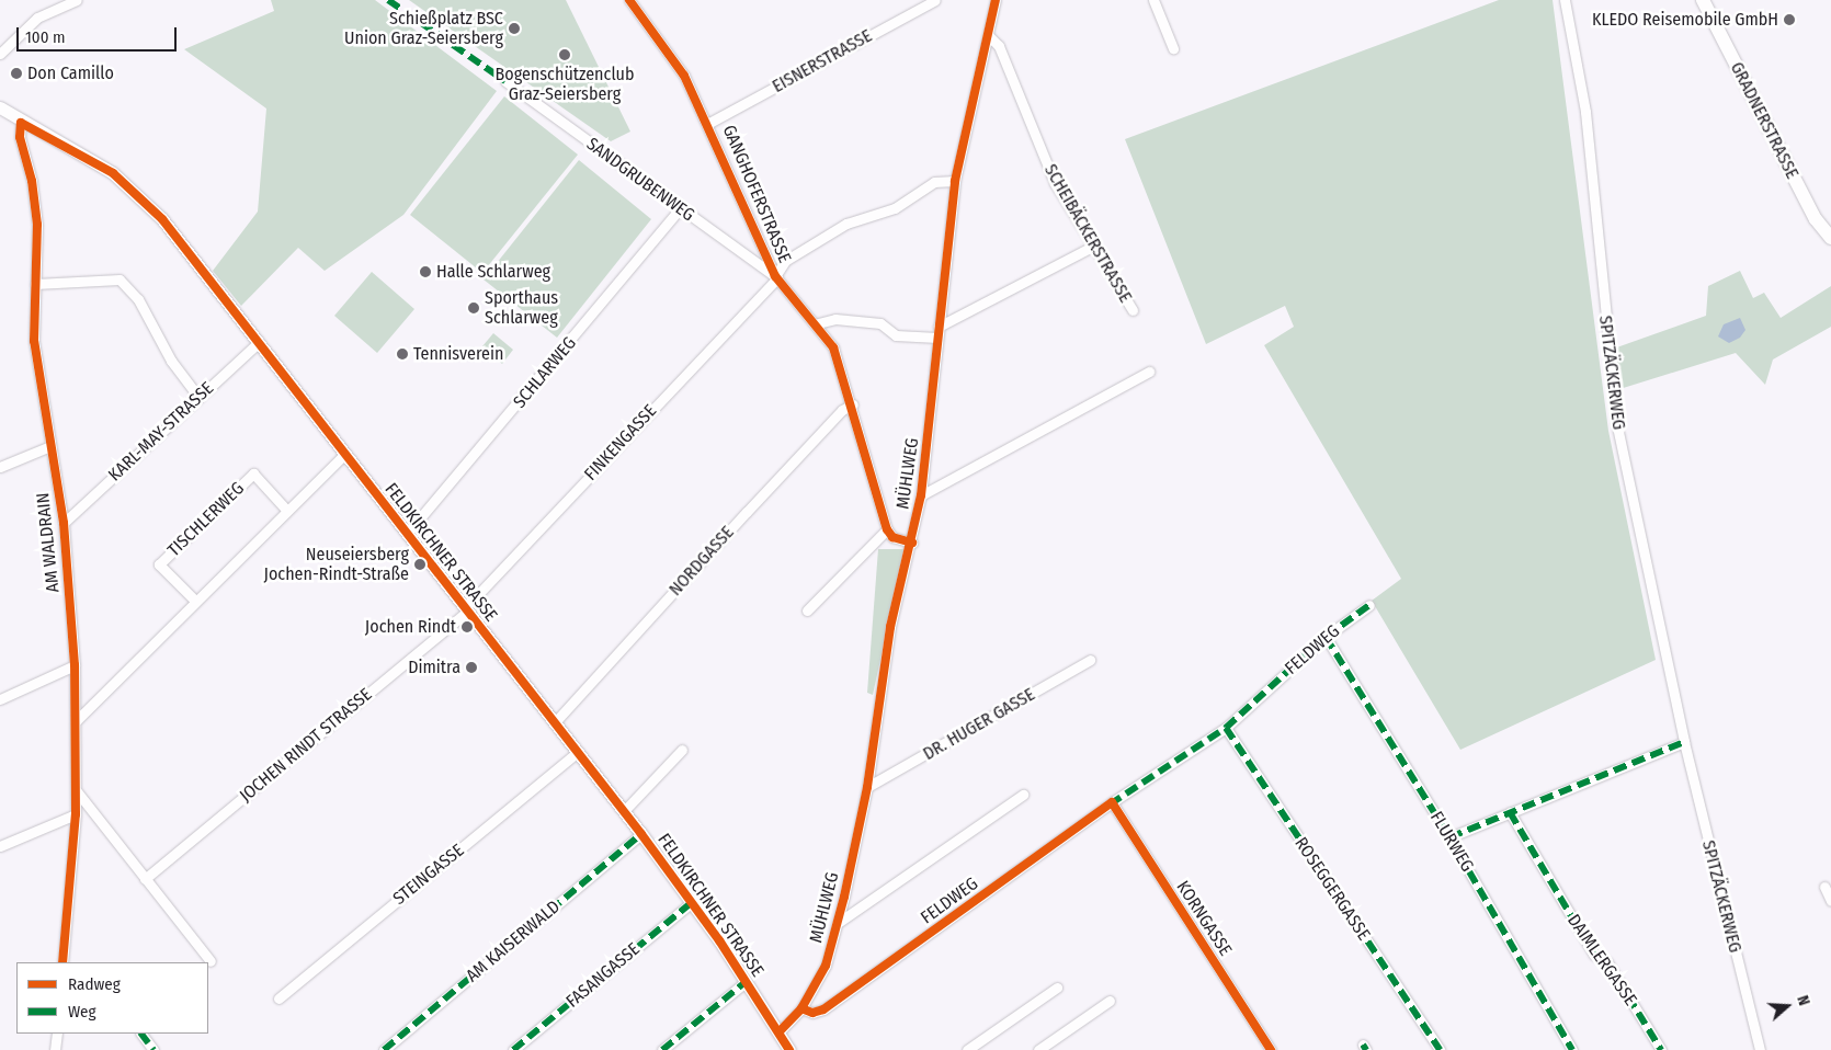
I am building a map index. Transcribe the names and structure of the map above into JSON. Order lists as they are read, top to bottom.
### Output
{
  "streets": {
    "main road": ["GRADNERSTRASSE"],
    "street": [
      "EISNERSTRASSE",
      "SANDGRUBENWEG",
      "GANGHOFERSTRASSE",
      "SCHEIBÄCKERSTRASSE",
      "SCHLARWEG",
      "SPITZÄCKERWEG",
      "KARL-MAY-STRASSE",
      "FINKENGASSE",
      "MÜHLWEG",
      "TISCHLERWEG",
      "AM WALDRAIN",
      "FELDKIRCHNER STRASSE",
      "NORDGASSE",
      "FELDWEG",
      "DR. HUGER GASSE",
      "JOCHEN RINDT STRASSE",
      "FLURWEG",
      "STEINGASSE",
      "ROSEGGERGASSE",
      "KORNGASSE",
      "AM KAISERWALD",
      "DAIMLERGASSE",
      "FASANGASSE"
    ]
  },
  "crossings": [
    ["EISNERSTRASSE", "GANGHOFERSTRASSE"],
    ["SANDGRUBENWEG", "GANGHOFERSTRASSE"],
    ["SANDGRUBENWEG", "SCHLARWEG"],
    ["SANDGRUBENWEG", "FINKENGASSE"],
    ["GANGHOFERSTRASSE", "FINKENGASSE"],
    ["GANGHOFERSTRASSE", "MÜHLWEG"],
    ["GANGHOFERSTRASSE", "NORDGASSE"],
    ["SCHEIBÄCKERSTRASSE", "MÜHLWEG"],
    ["SCHLARWEG", "FELDKIRCHNER STRASSE"],
    ["KARL-MAY-STRASSE", "AM WALDRAIN"],
    ["KARL-MAY-STRASSE", "FELDKIRCHNER STRASSE"],
    ["FINKENGASSE", "FELDKIRCHNER STRASSE"],
    ["FINKENGASSE", "JOCHEN RINDT STRASSE"],
    ["MÜHLWEG", "FELDKIRCHNER STRASSE"],
    ["MÜHLWEG", "FELDWEG"],
    ["MÜHLWEG", "DR. HUGER GASSE"],
    ["AM WALDRAIN", "FELDKIRCHNER STRASSE"],
    ["FELDKIRCHNER STRASSE", "NORDGASSE"],
    ["FELDKIRCHNER STRASSE", "JOCHEN RINDT STRASSE"],
    ["FELDKIRCHNER STRASSE", "STEINGASSE"],
    ["FELDKIRCHNER STRASSE", "AM KAISERWALD"],
    ["FELDKIRCHNER STRASSE", "FASANGASSE"],
    ["FELDWEG", "FLURWEG"],
    ["FELDWEG", "ROSEGGERGASSE"],
    ["FELDWEG", "KORNGASSE"]
  ],
  "places": [
    "KLEDO Reisemobile GmbH",
    "Schießplatz BSC Union Graz-Seiersberg",
    "Bogenschützenclub Graz-Seiersberg",
    "Don Camillo",
    "Halle Schlarweg",
    "Sporthaus Schlarweg",
    "Tennisverein",
    "Neuseiersberg Jochen-Rindt-Straße",
    "Jochen Rindt",
    "Dimitra"
  ],
  "legend": ["Radweg", "Weg"],
  "scale_bar": "100 m",
  "north": "right"
}
